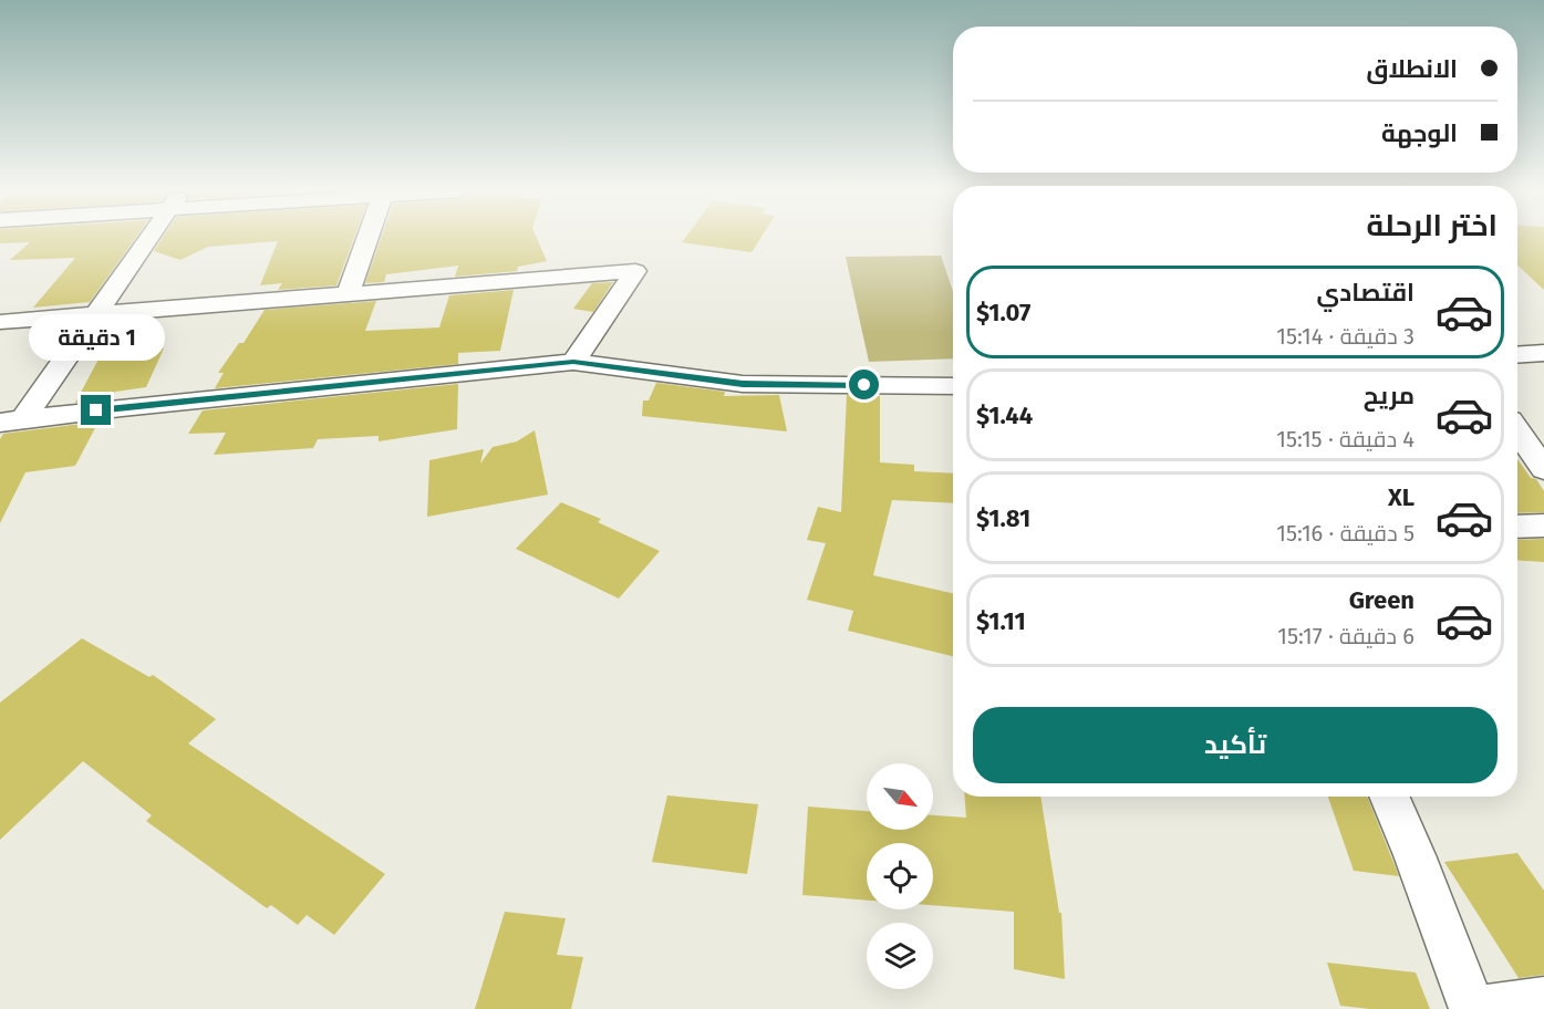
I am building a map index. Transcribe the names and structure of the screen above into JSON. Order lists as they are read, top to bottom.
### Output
{
  "north": "bottom right",
  "page": {
    "banner": ["الانطلاق", "الوجهة"],
    "heading": "اختر الرحلة",
    "list": [
      {
        "name": "اقتصادي",
        "note": "3 دقيقة · 15:14",
        "value": "$1.07"
      },
      {
        "name": "مريح",
        "note": "4 دقيقة · 15:15",
        "value": "$1.44"
      },
      {
        "name": "XL",
        "note": "5 دقيقة · 15:16",
        "value": "$1.81"
      },
      {
        "name": "Green",
        "note": "6 دقيقة · 15:17",
        "value": "$1.11"
      }
    ],
    "bubble": "1 دقيقة",
    "buttons": "تأكيد"
  }
}
